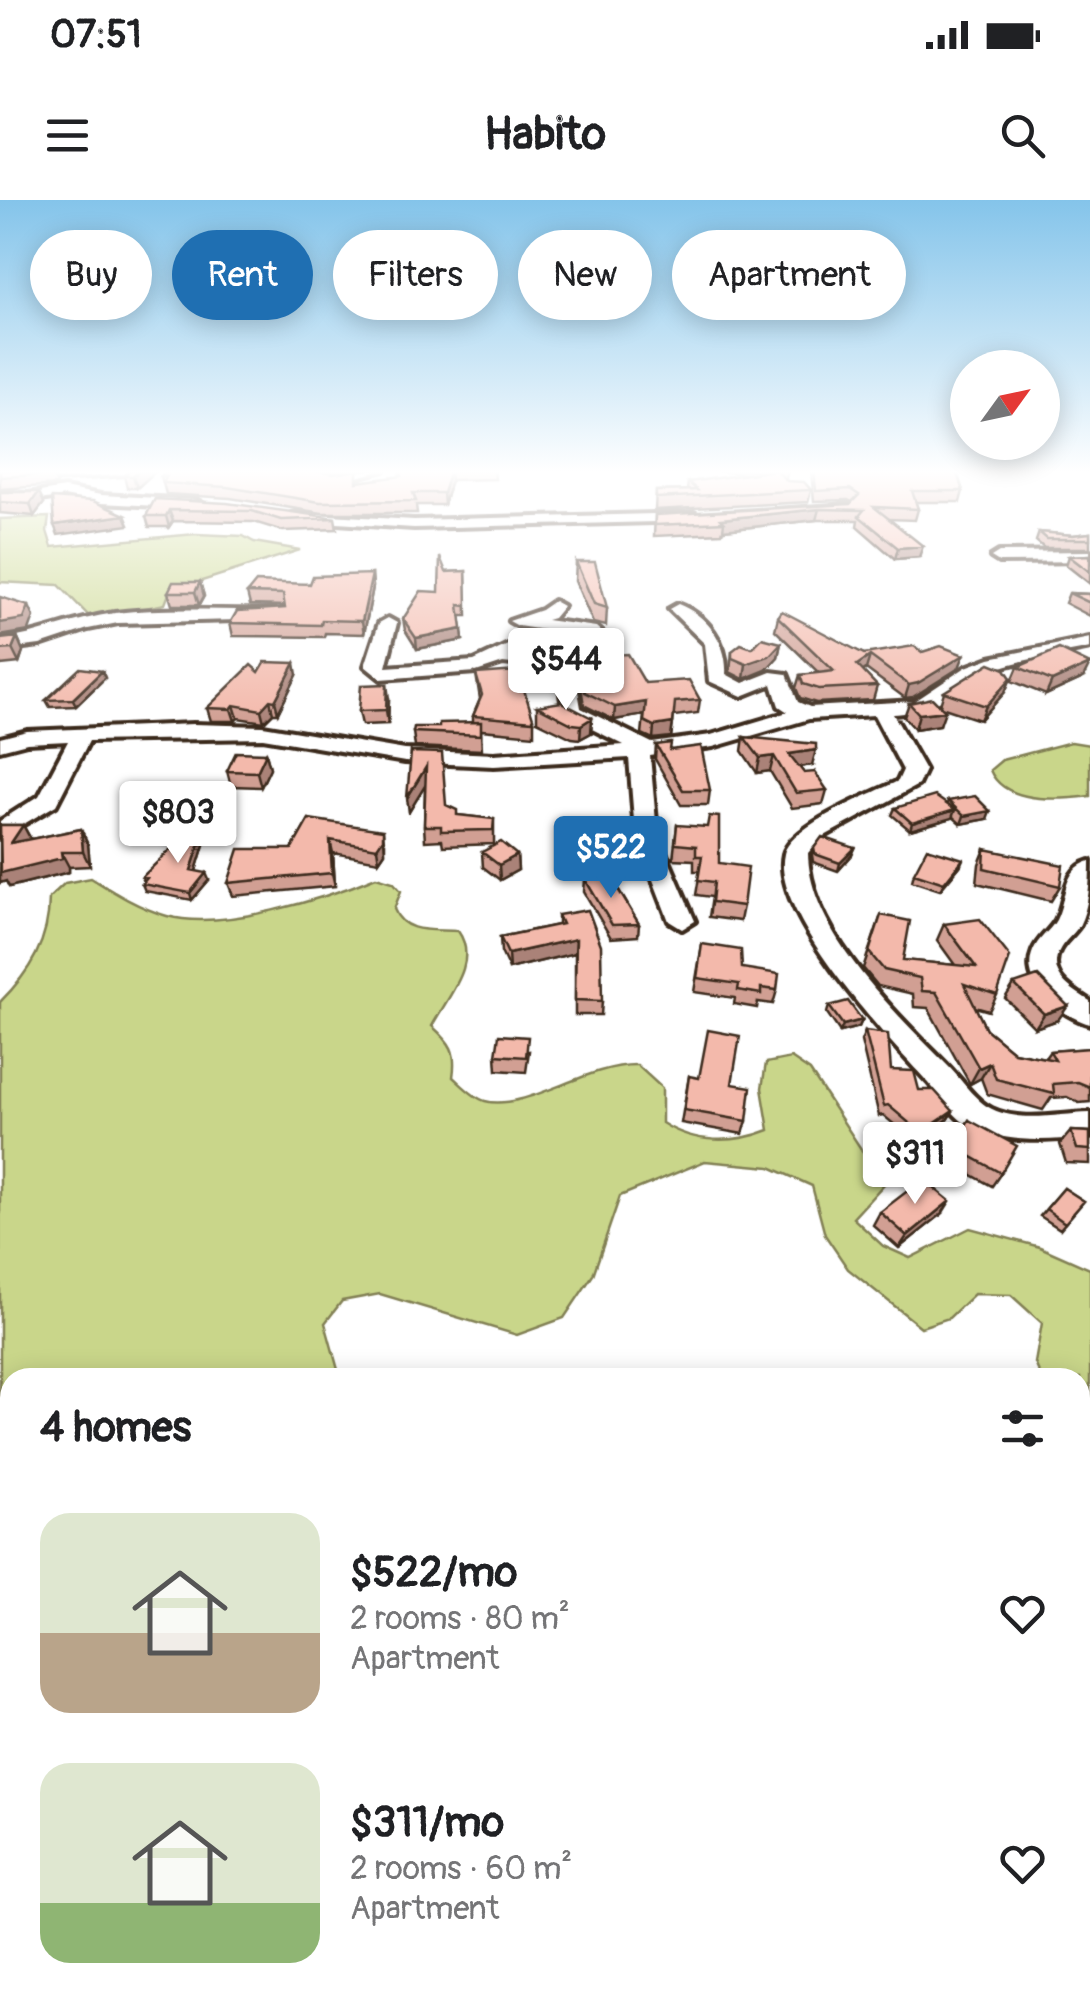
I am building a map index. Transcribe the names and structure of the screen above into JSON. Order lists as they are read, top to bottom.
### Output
{
  "north": "top right",
  "page": {
    "status": "07:51",
    "header": "Habito",
    "chip": [
      "Buy",
      "Rent",
      "Filters",
      "New",
      "Apartment"
    ],
    "price": [
      "$544",
      "$803",
      "$522",
      "$311"
    ],
    "heading": "4 homes",
    "list": [
      {
        "name": "$522/mo",
        "note": "2 rooms · 80 m² · Apartment"
      },
      {
        "name": "$311/mo",
        "note": "2 rooms · 60 m² · Apartment"
      }
    ]
  }
}
